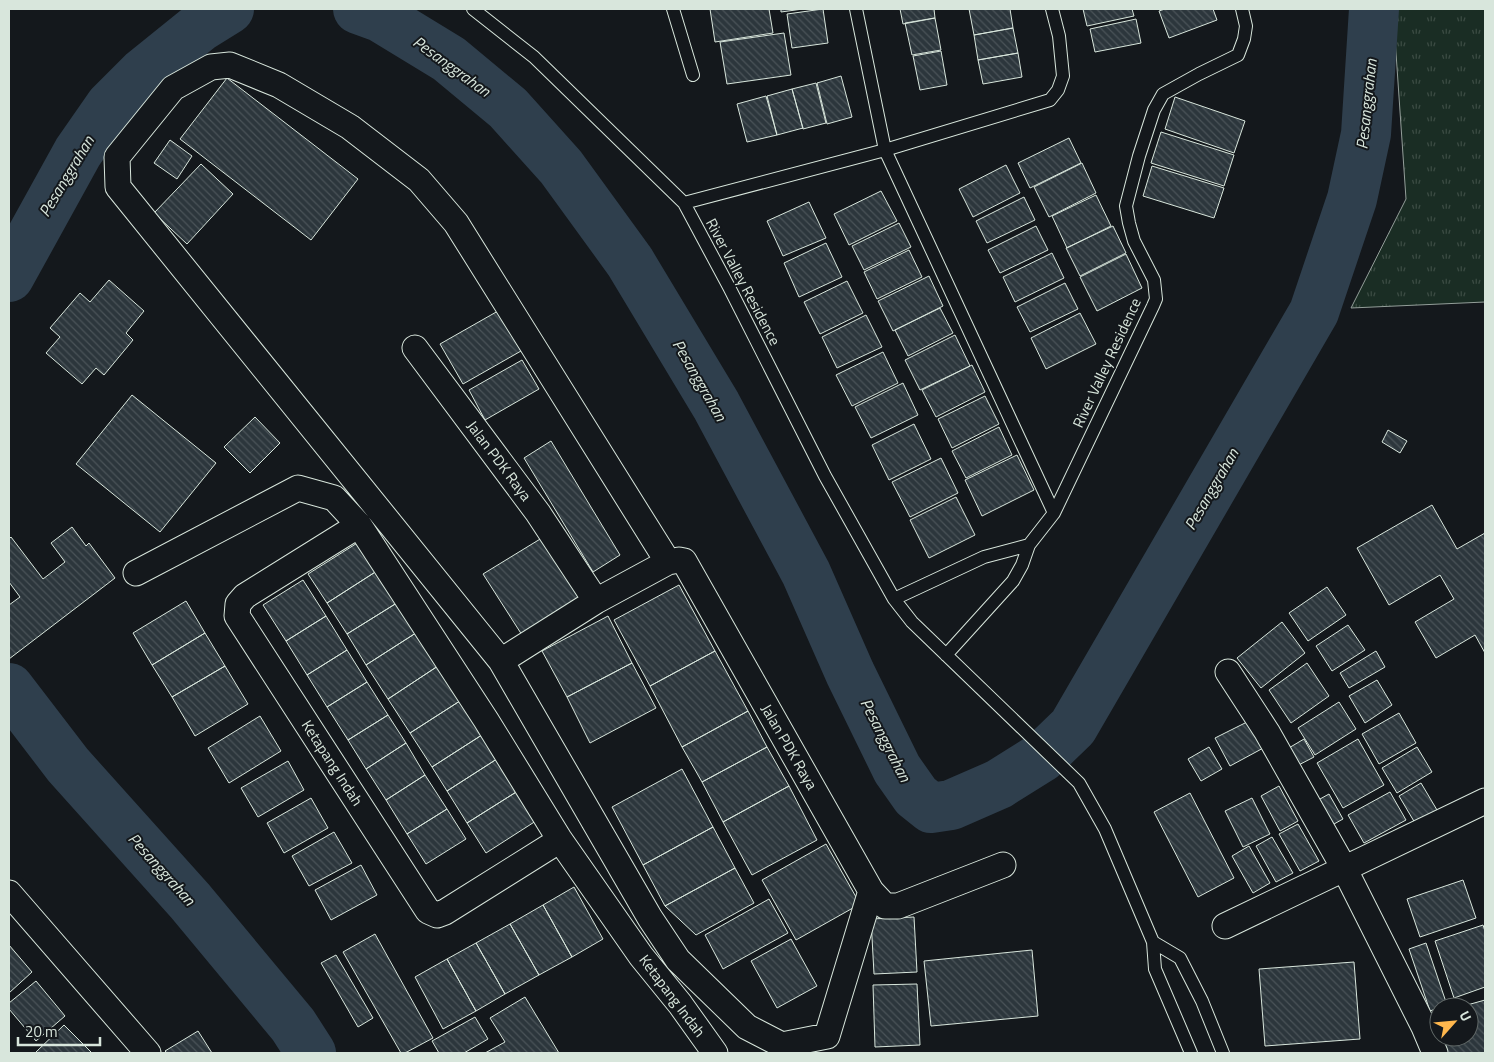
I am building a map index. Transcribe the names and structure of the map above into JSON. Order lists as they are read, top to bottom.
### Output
{
  "streets": {
    "street": ["Jalan PDK Raya", "Ketapang Indah"],
    "lane": ["River Valley Residence"]
  },
  "water": ["Pesanggrahan"],
  "scale_bar": "20 m",
  "north": "top right"
}
